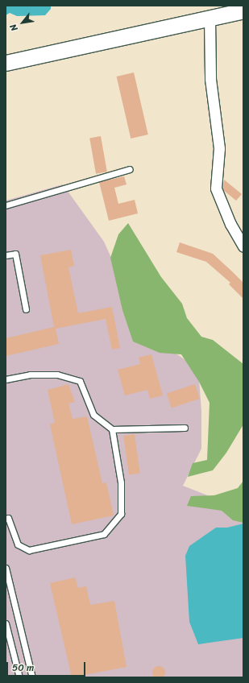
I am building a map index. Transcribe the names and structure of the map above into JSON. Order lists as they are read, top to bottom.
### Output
{
  "scale_bar": "50 m",
  "north": "bottom left"
}
